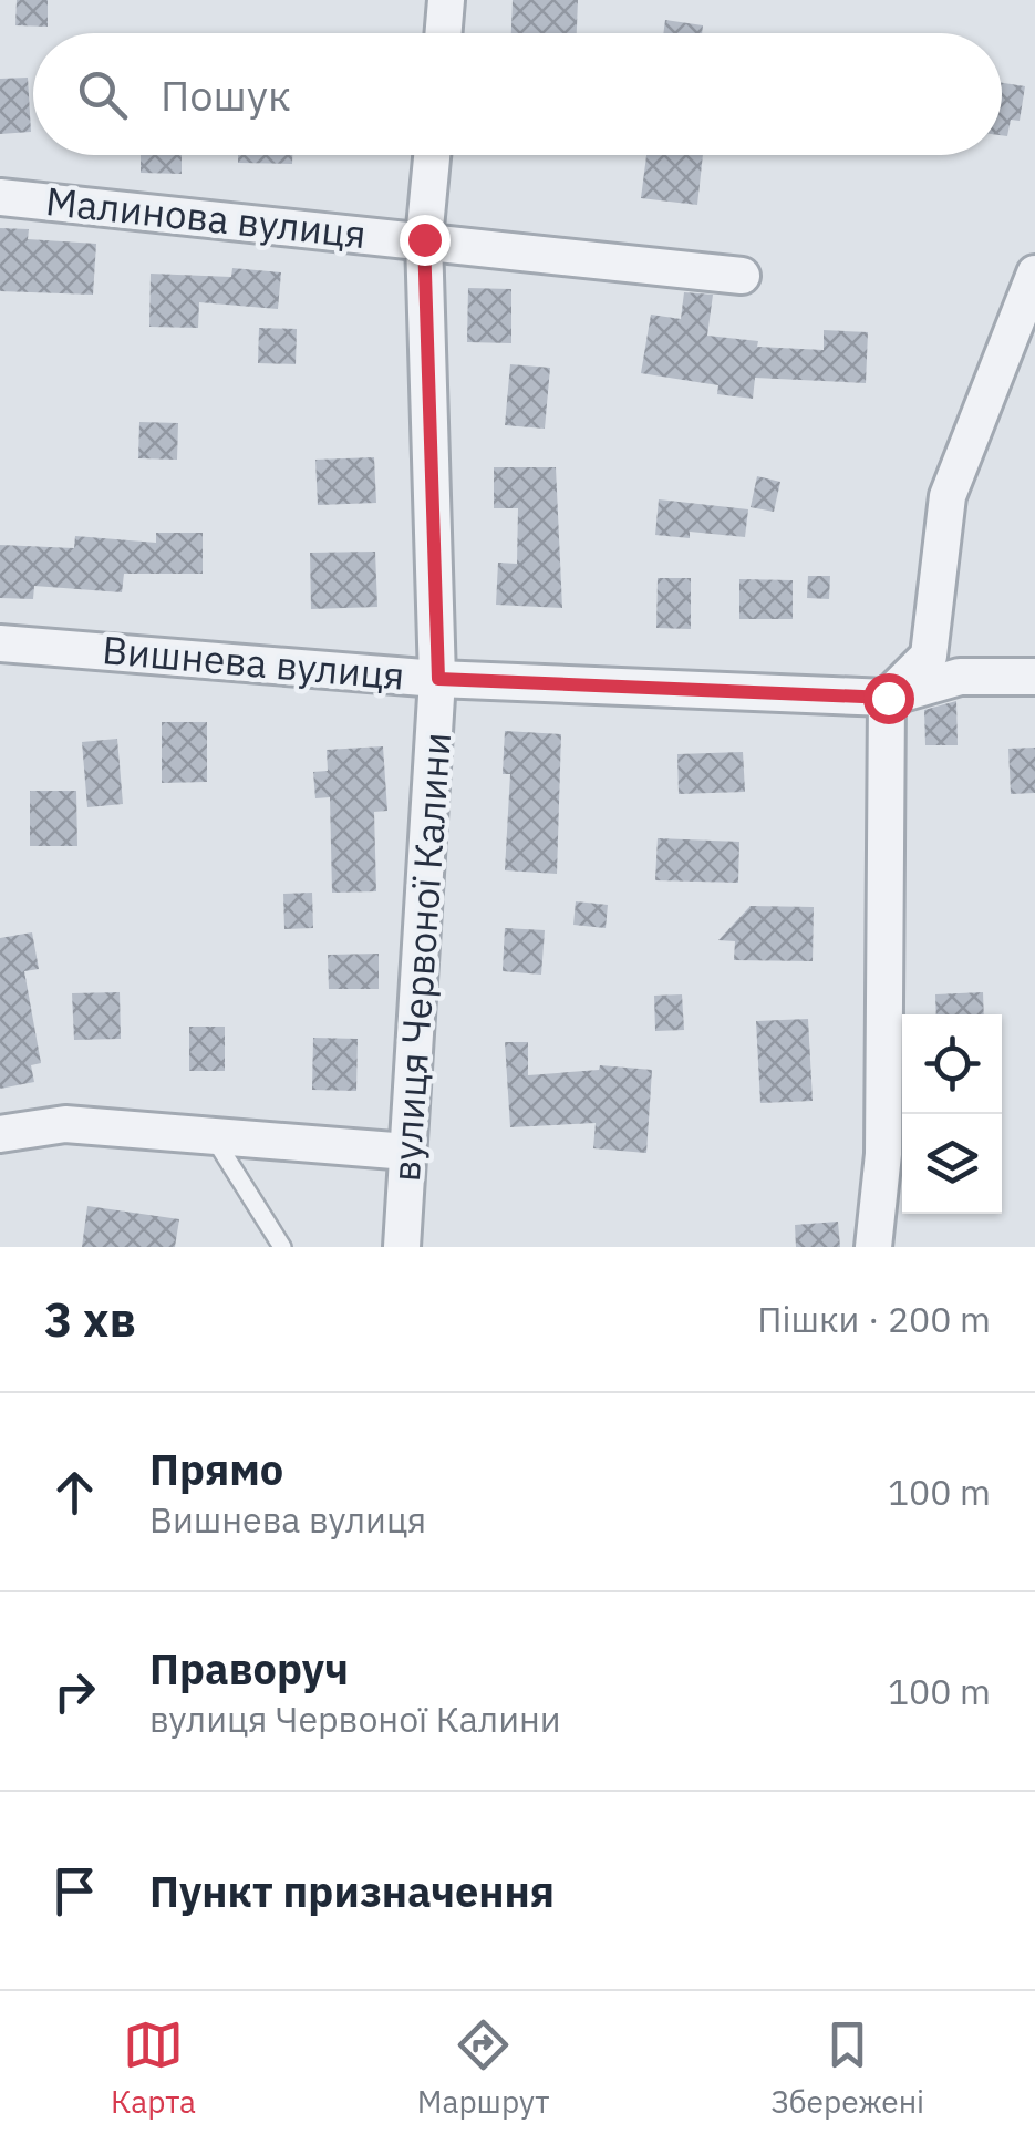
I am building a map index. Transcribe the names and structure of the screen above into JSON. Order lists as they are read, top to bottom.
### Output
{
  "streets": {
    "street": ["Малинова вулиця", "Вишнева вулиця", "вулиця Червоної Калини"]
  },
  "crossings": [
    ["Малинова вулиця", "вулиця Червоної Калини"],
    ["Вишнева вулиця", "вулиця Червоної Калини"]
  ],
  "page": {
    "search": "Пошук",
    "heading": ["3 хв", "Пішки · 200 m"],
    "list": [
      ["Прямо", "Вишнева вулиця", "100 m"],
      ["Праворуч", "вулиця Червоної Калини", "100 m"],
      "Пункт призначення"
    ],
    "nav": ["Карта", "Маршрут", "Збережені"]
  }
}
